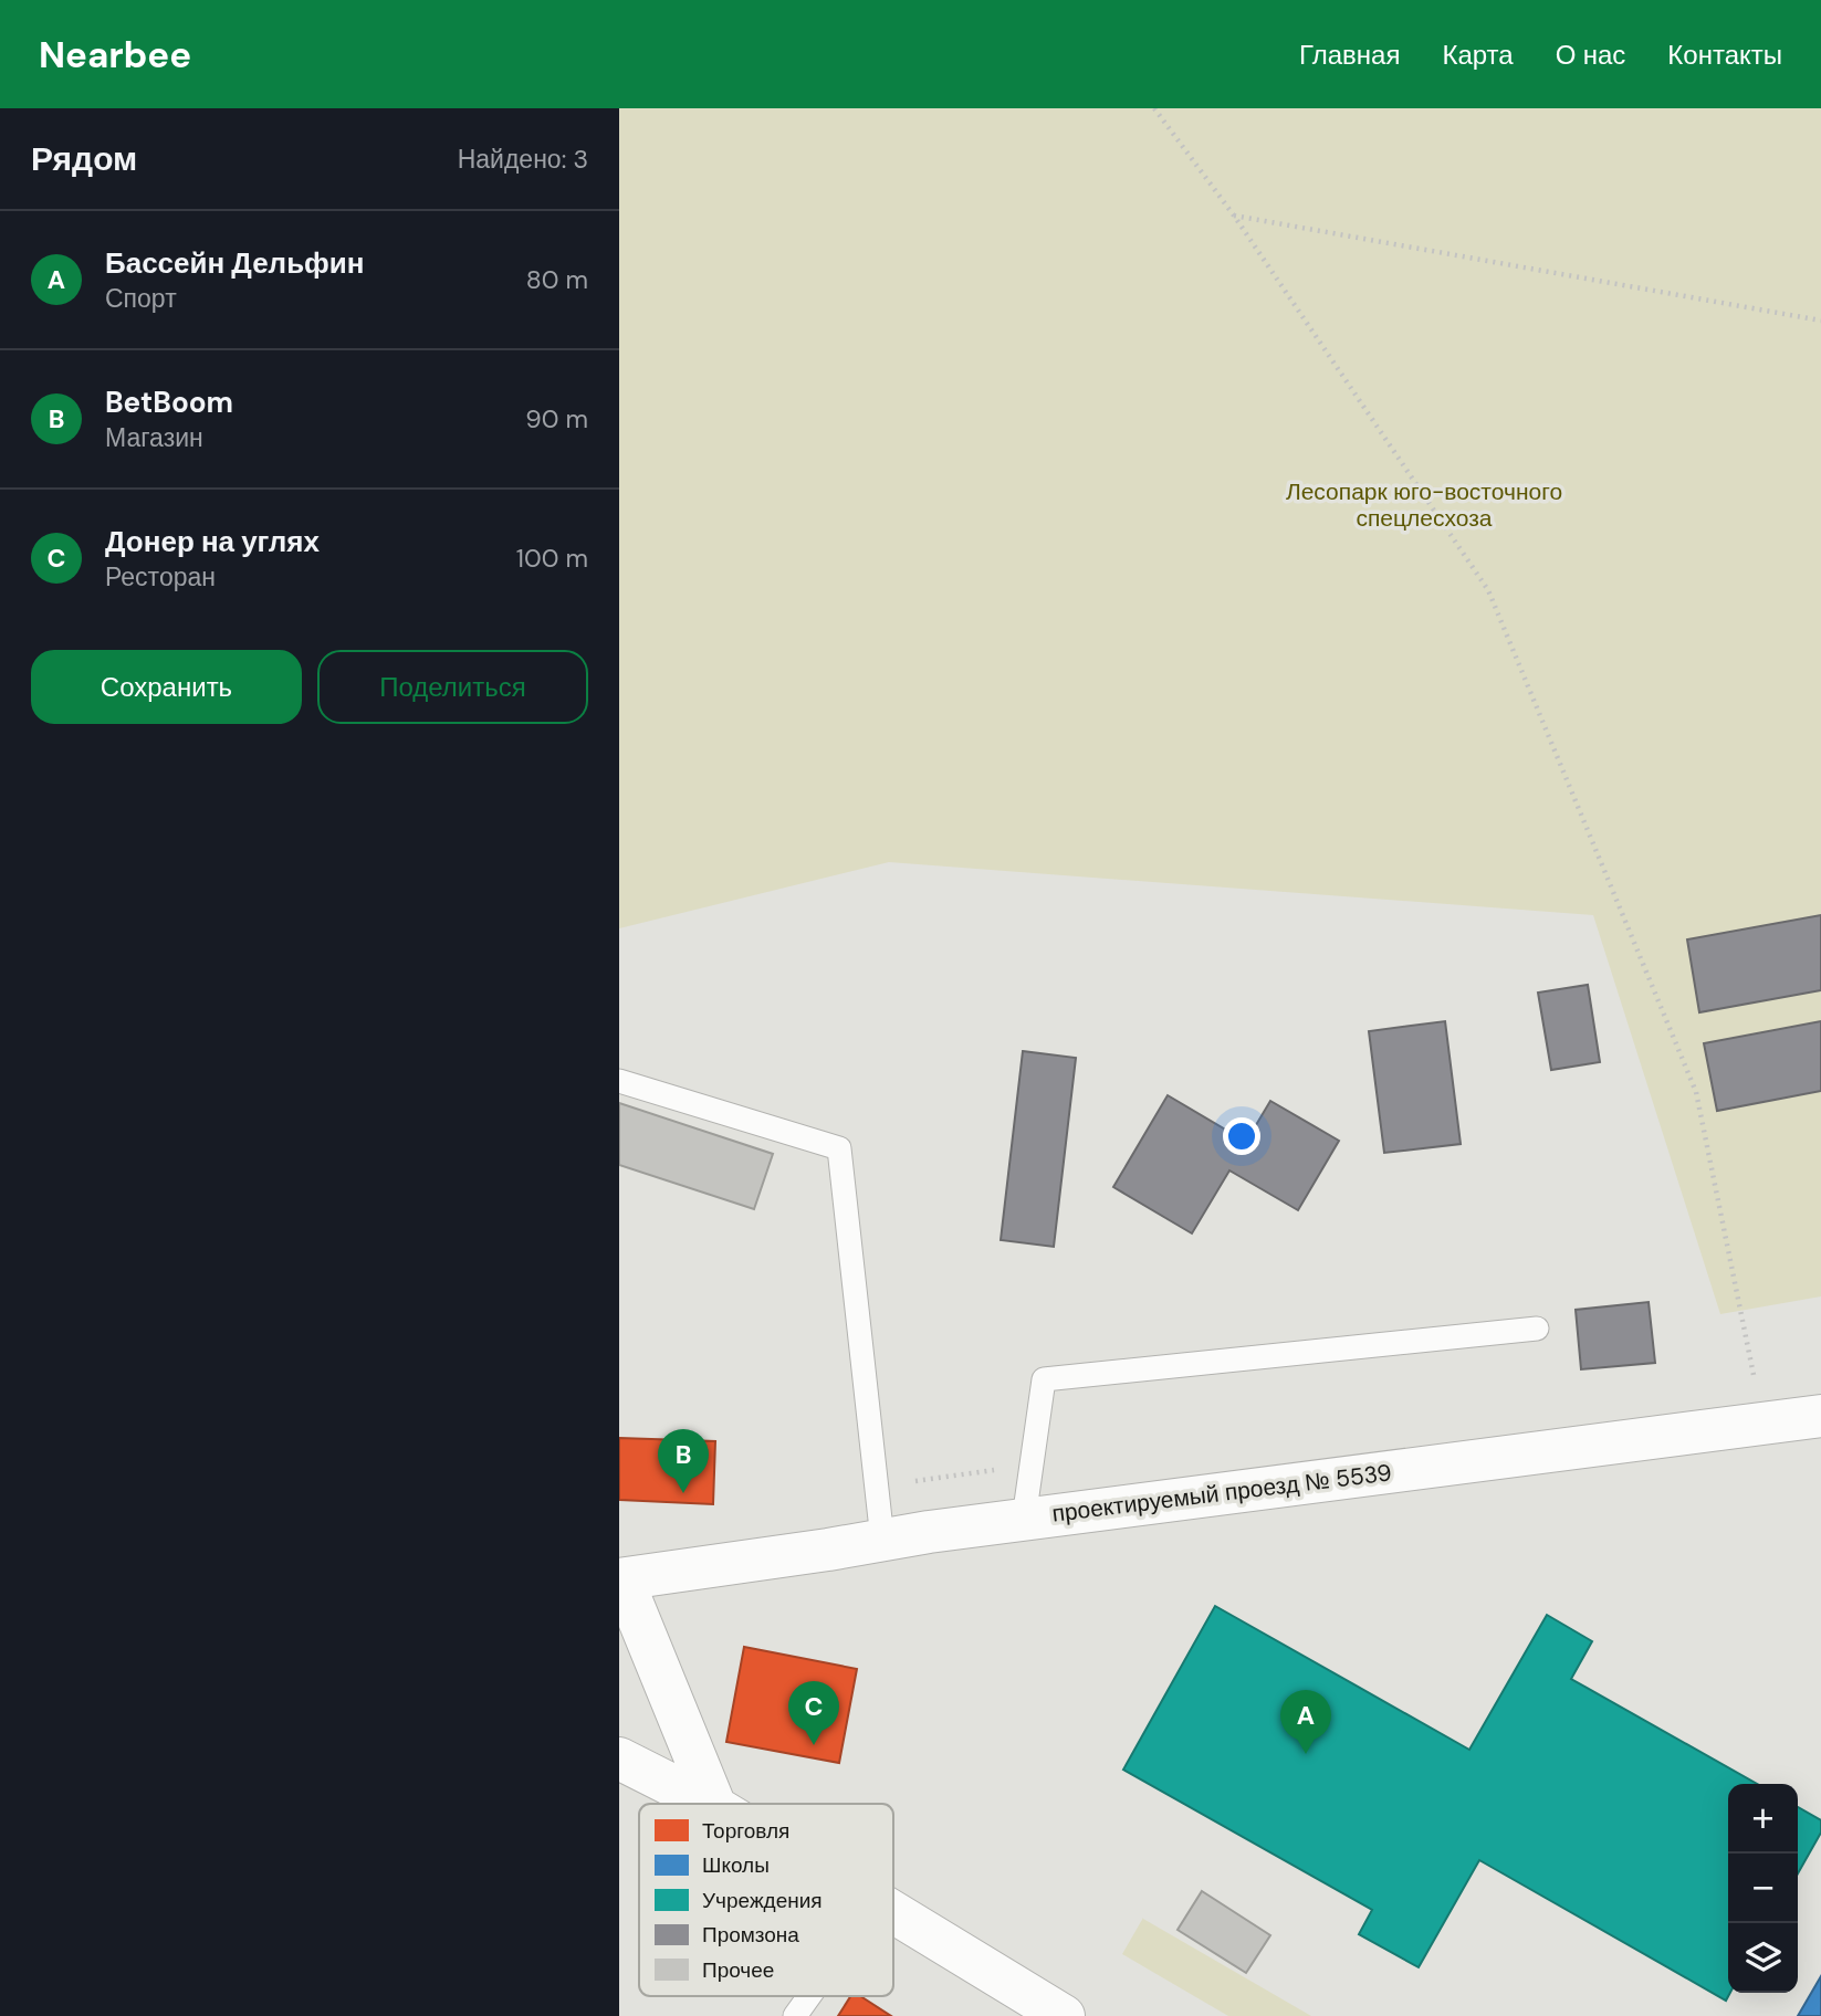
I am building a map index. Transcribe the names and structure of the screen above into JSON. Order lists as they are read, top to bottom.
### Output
{
  "streets": {
    "street": ["проектируемый проезд № 5539"]
  },
  "parks": ["Лесопарк юго-восточного спецлесхоза"],
  "legend": [
    "Торговля",
    "Школы",
    "Учреждения",
    "Промзона",
    "Прочее"
  ],
  "page": {
    "header": "Nearbee",
    "nav": [
      "Главная",
      "Карта",
      "О нас",
      "Контакты"
    ],
    "heading": ["Рядом", "Найдено: 3"],
    "list": [
      {
        "mark": "A",
        "name": "Бассейн Дельфин",
        "note": "Спорт",
        "value": "80 m"
      },
      {
        "mark": "B",
        "name": "BetBoom",
        "note": "Магазин",
        "value": "90 m"
      },
      {
        "mark": "C",
        "name": "Донер на углях",
        "note": "Ресторан",
        "value": "100 m"
      }
    ],
    "buttons": ["Сохранить", "Поделиться"],
    "pins": ["B", "C", "A"],
    "map_buttons": ["+", "−"]
  }
}
